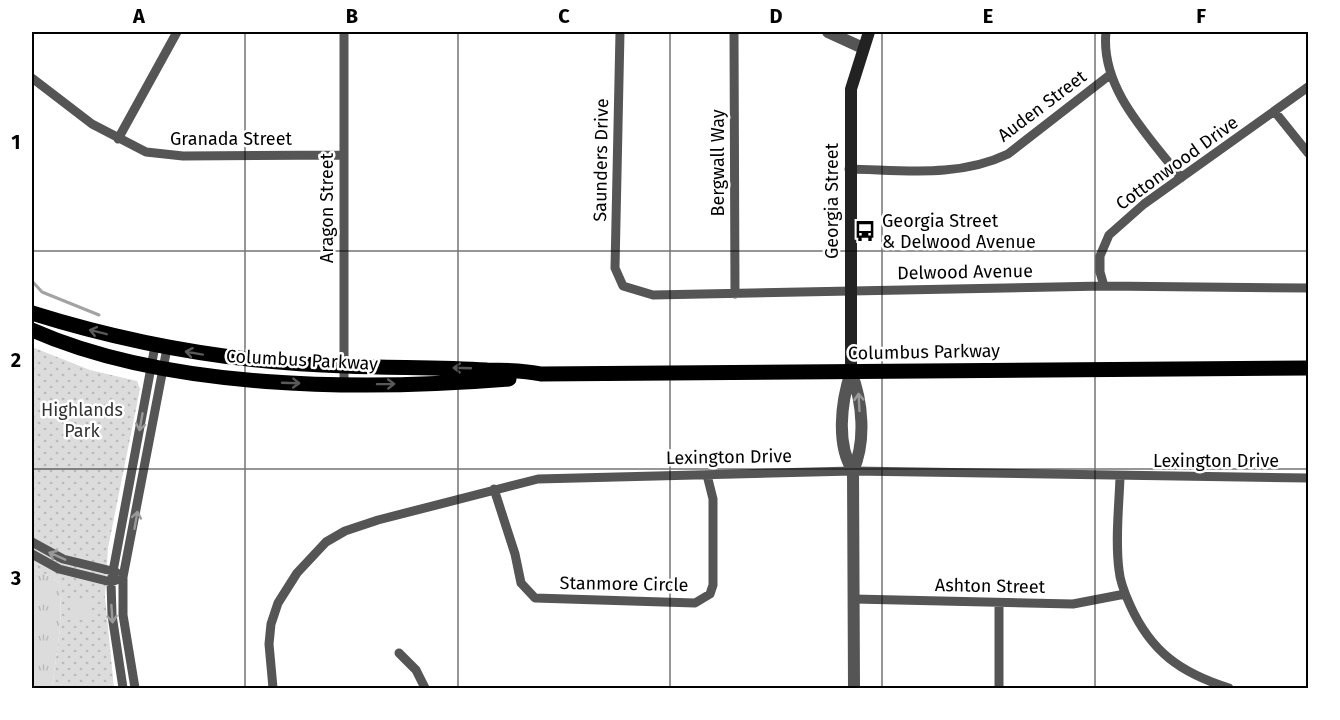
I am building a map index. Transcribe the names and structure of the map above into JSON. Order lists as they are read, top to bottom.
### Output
{
  "streets": {
    "main road": ["Georgia Street", "Columbus Parkway"],
    "street": [
      "Auden Street",
      "Granada Street",
      "Saunders Drive",
      "Bergwall Way",
      "Cottonwood Drive",
      "Aragon Street",
      "Delwood Avenue",
      "Lexington Drive",
      "Stanmore Circle",
      "Ashton Street"
    ]
  },
  "crossings": [
    ["Auden Street", "Georgia Street"],
    ["Granada Street", "Aragon Street"],
    ["Saunders Drive", "Delwood Avenue"],
    ["Bergwall Way", "Delwood Avenue"],
    ["Cottonwood Drive", "Delwood Avenue"],
    ["Georgia Street", "Delwood Avenue"],
    ["Georgia Street", "Columbus Parkway"],
    ["Georgia Street", "Lexington Drive"],
    ["Georgia Street", "Ashton Street"],
    ["Aragon Street", "Columbus Parkway"],
    ["Lexington Drive", "Stanmore Circle"]
  ],
  "parks": ["Highlands Park"],
  "places": {
    "bus stop": ["Georgia Street & Delwood Avenue"]
  },
  "grid": {
    "columns": [
      "A",
      "B",
      "C",
      "D",
      "E",
      "F"
    ],
    "rows": ["1", "2", "3"]
  }
}
